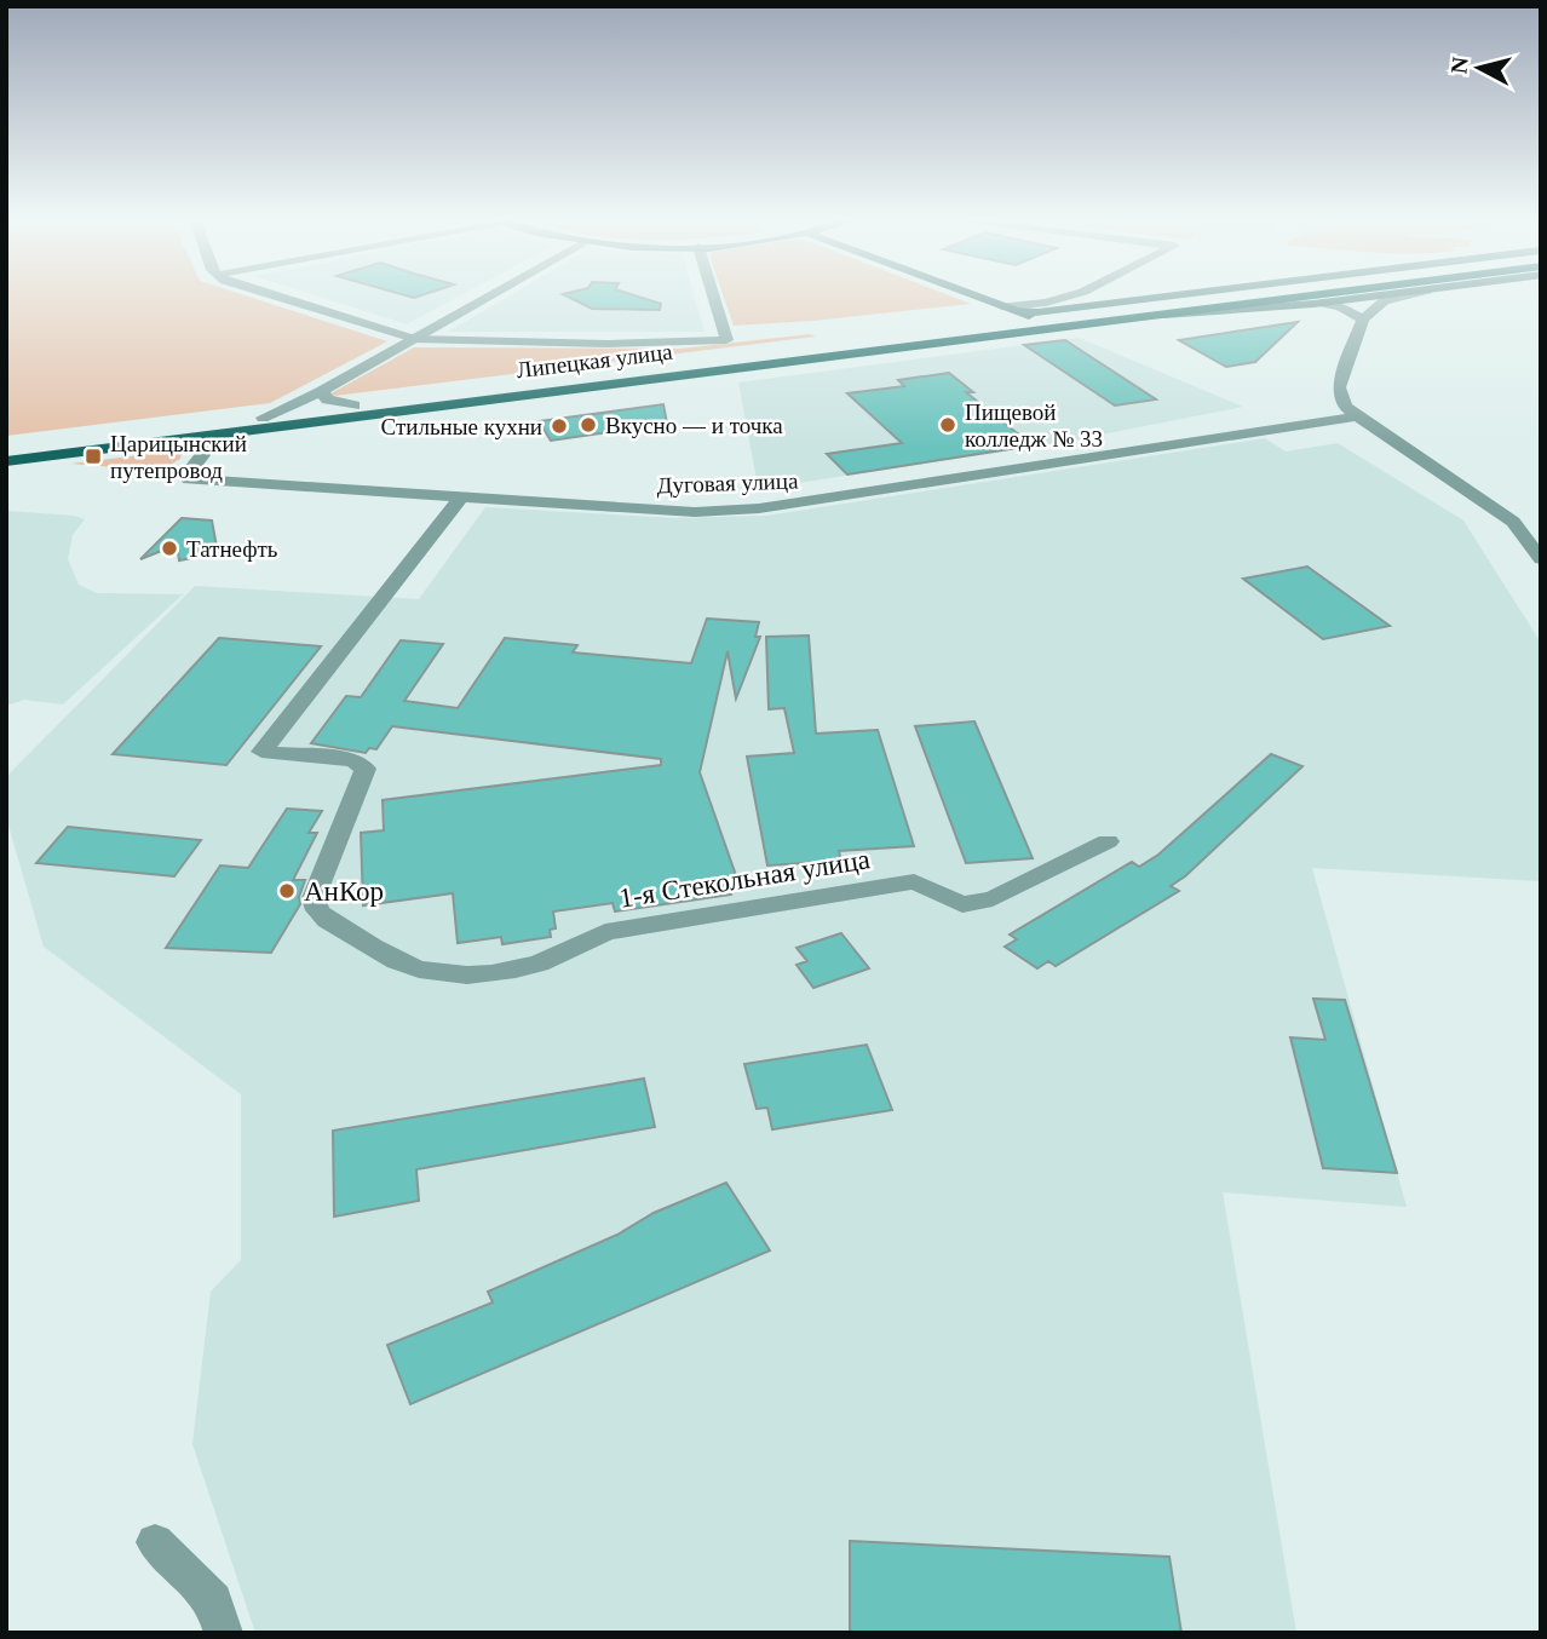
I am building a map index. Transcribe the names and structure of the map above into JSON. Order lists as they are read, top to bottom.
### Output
{
  "streets": {
    "main road": ["Липецкая улица"],
    "street": ["Дуговая улица", "1-я Стекольная улица"]
  },
  "crossings": [
    ["Липецкая улица", "Дуговая улица"],
    ["Дуговая улица", "1-я Стекольная улица"]
  ],
  "places": {
    "other": [
      "Вкусно — и точка",
      "Пищевой колледж № 33",
      "Стильные кухни",
      "Татнефть",
      "АнКор"
    ],
    "transit": ["Царицынский путепровод"]
  },
  "north": "left"
}
